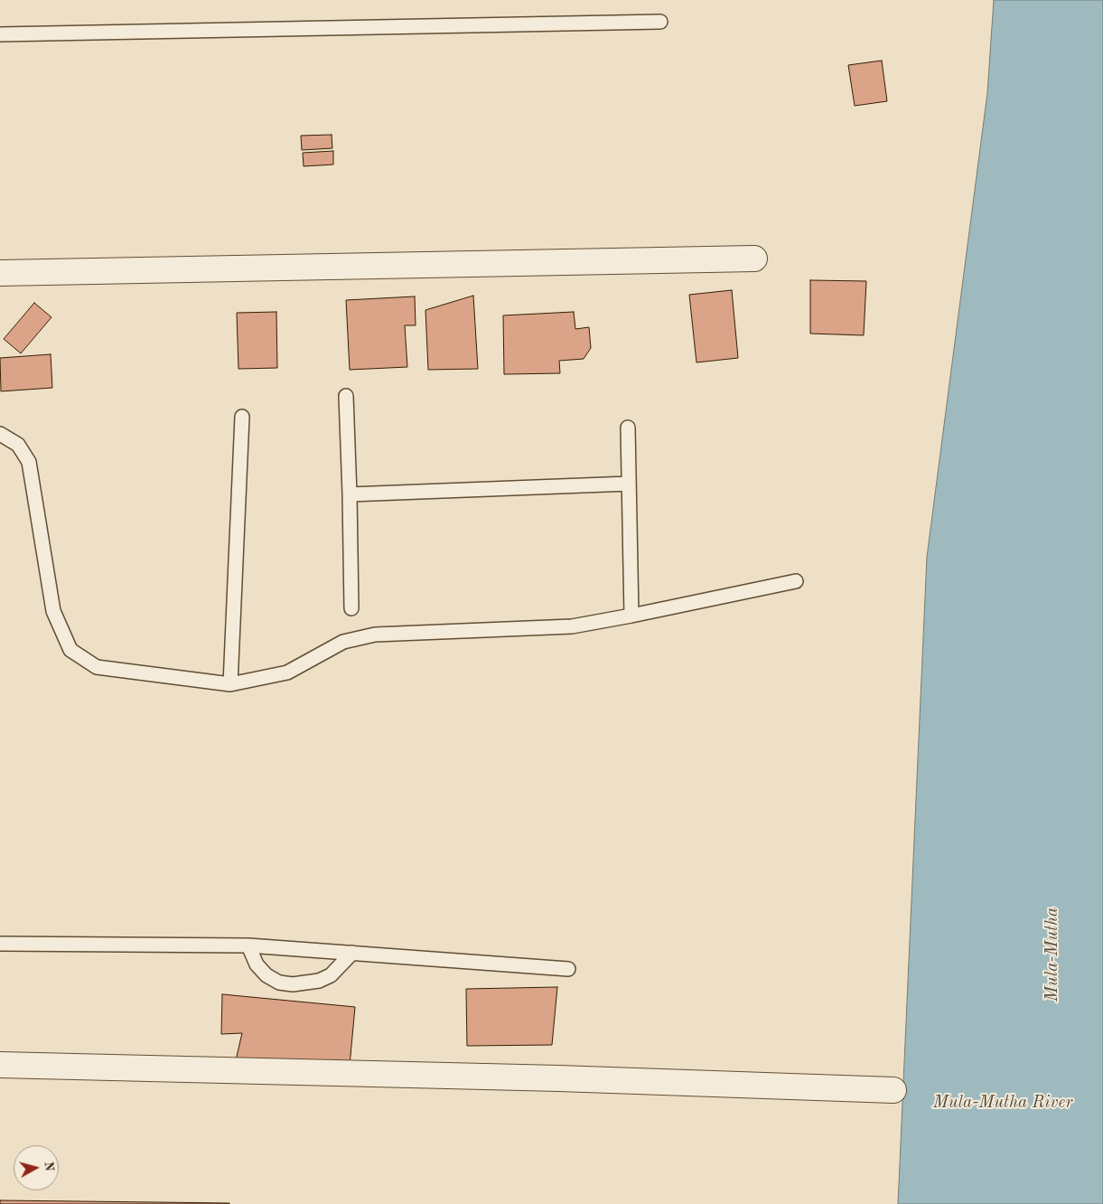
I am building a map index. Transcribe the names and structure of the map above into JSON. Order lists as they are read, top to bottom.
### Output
{
  "water": ["Mula-Mutha", "Mula-Mutha River"],
  "north": "right"
}
